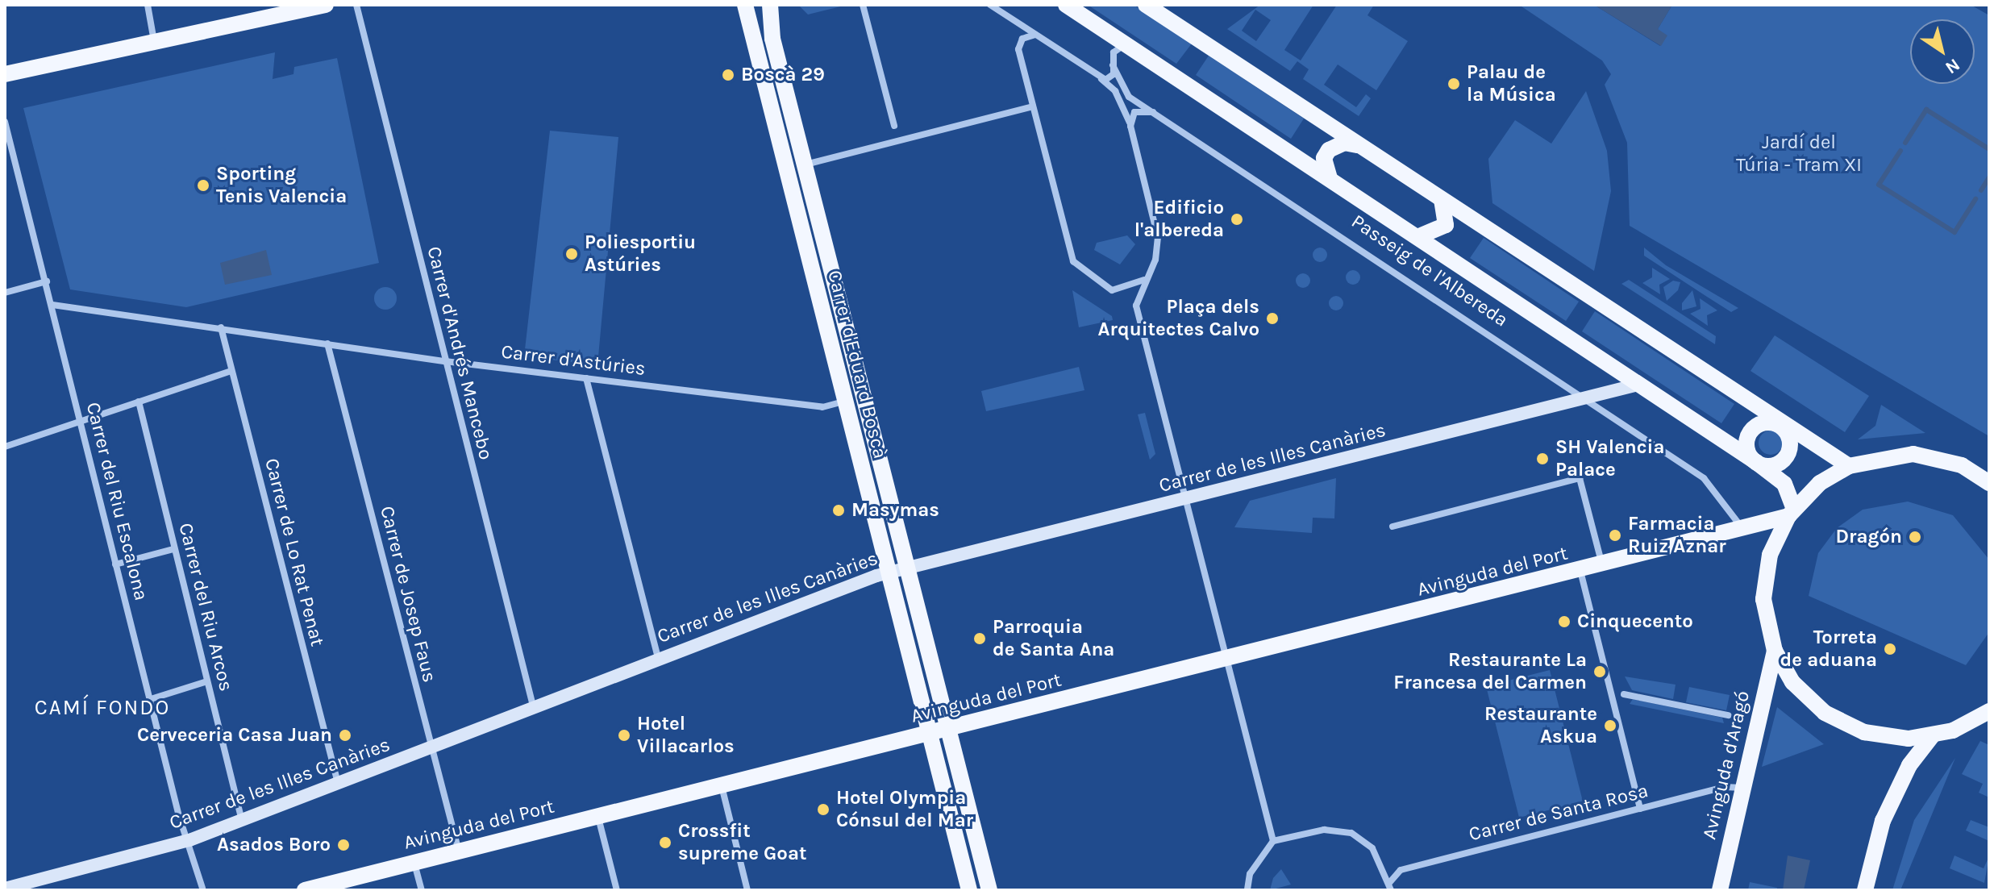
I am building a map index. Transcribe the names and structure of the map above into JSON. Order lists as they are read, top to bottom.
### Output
{
  "streets": {
    "main road": [
      "Passeig de l'Albereda",
      "Carrer d'Eduard Boscà",
      "Avinguda del Port",
      "Avinguda d'Aragó"
    ],
    "street": [
      "Carrer d'Andrés Mancebo",
      "Carrer d'Astúries",
      "Carrer de les Illes Canàries",
      "Carrer del Riu Escalona",
      "Carrer de Lo Rat Penat",
      "Carrer de Josep Faus",
      "Carrer del Riu Arcos",
      "Carrer de Santa Rosa"
    ]
  },
  "crossings": [
    ["Passeig de l'Albereda", "Carrer de les Illes Canàries"],
    ["Passeig de l'Albereda", "Avinguda del Port"],
    ["Carrer d'Andrés Mancebo", "Carrer d'Astúries"],
    ["Carrer d'Andrés Mancebo", "Carrer de les Illes Canàries"],
    ["Carrer d'Astúries", "Carrer d'Eduard Boscà"],
    ["Carrer d'Astúries", "Carrer del Riu Escalona"],
    ["Carrer d'Astúries", "Carrer de Lo Rat Penat"],
    ["Carrer d'Astúries", "Carrer de Josep Faus"],
    ["Carrer d'Eduard Boscà", "Carrer de les Illes Canàries"],
    ["Carrer d'Eduard Boscà", "Avinguda del Port"],
    ["Carrer de les Illes Canàries", "Carrer del Riu Escalona"],
    ["Carrer de les Illes Canàries", "Carrer de Lo Rat Penat"],
    ["Carrer de les Illes Canàries", "Carrer de Josep Faus"],
    ["Carrer de les Illes Canàries", "Carrer del Riu Arcos"],
    ["Avinguda del Port", "Carrer de Josep Faus"],
    ["Avinguda d'Aragó", "Carrer de Santa Rosa"]
  ],
  "districts": ["CAMÍ FONDO"],
  "parks": ["Jardí del Túria - Tram XI"],
  "places": [
    "Boscà 29",
    "Palau de la Música",
    "Sporting Tenis Valencia",
    "Edificio l'albereda",
    "Poliesportiu Astúries",
    "Plaça dels Arquitectes Calvo",
    "SH Valencia Palace",
    "Masymas",
    "Farmacia Ruiz Aznar",
    "Dragón",
    "Cinquecento",
    "Parroquia de Santa Ana",
    "Torreta de aduana",
    "Restaurante La Francesa del Carmen",
    "Restaurante Askua",
    "Cerveceria Casa Juan",
    "Hotel Villacarlos",
    "Hotel Olympia Cónsul del Mar",
    "Crossfit supreme Goat",
    "Asados Boro"
  ],
  "north": "bottom right"
}
